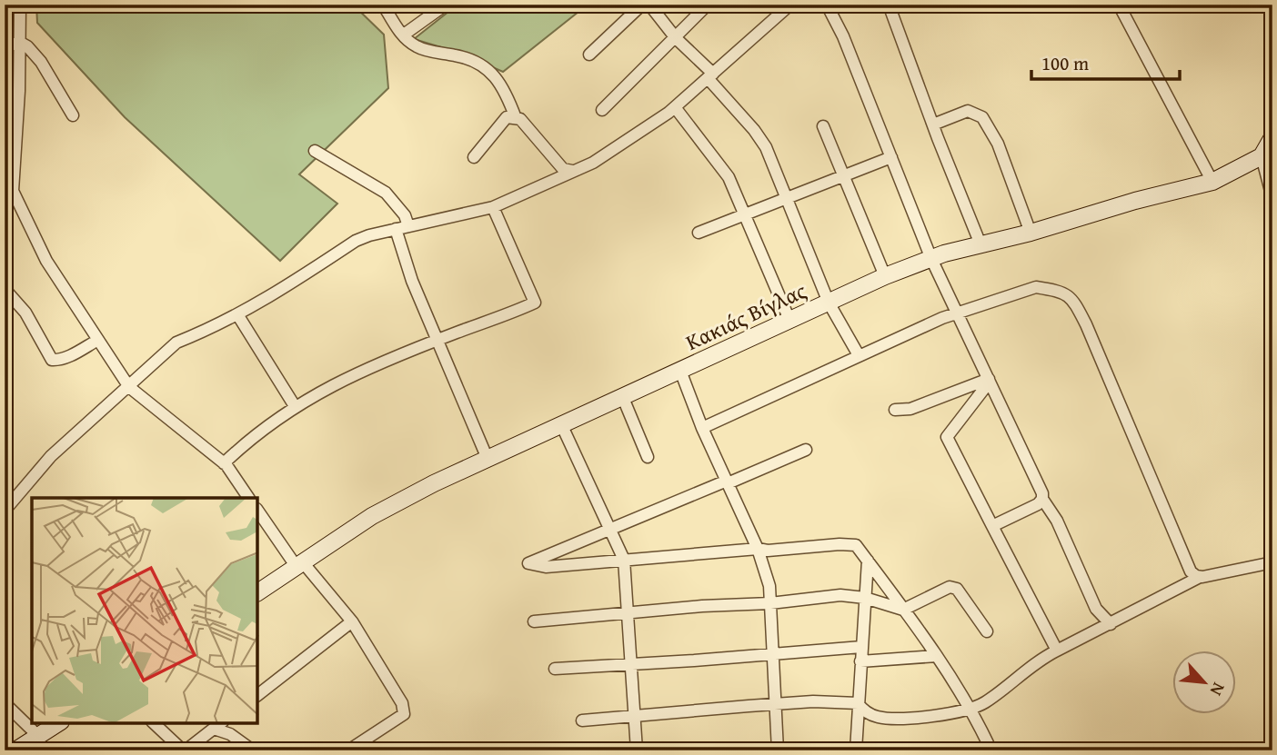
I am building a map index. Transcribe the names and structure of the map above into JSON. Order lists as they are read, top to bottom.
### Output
{
  "streets": {
    "street": ["Κακιάς Βίγλας"]
  },
  "scale_bar": "100 m",
  "north": "bottom right"
}
